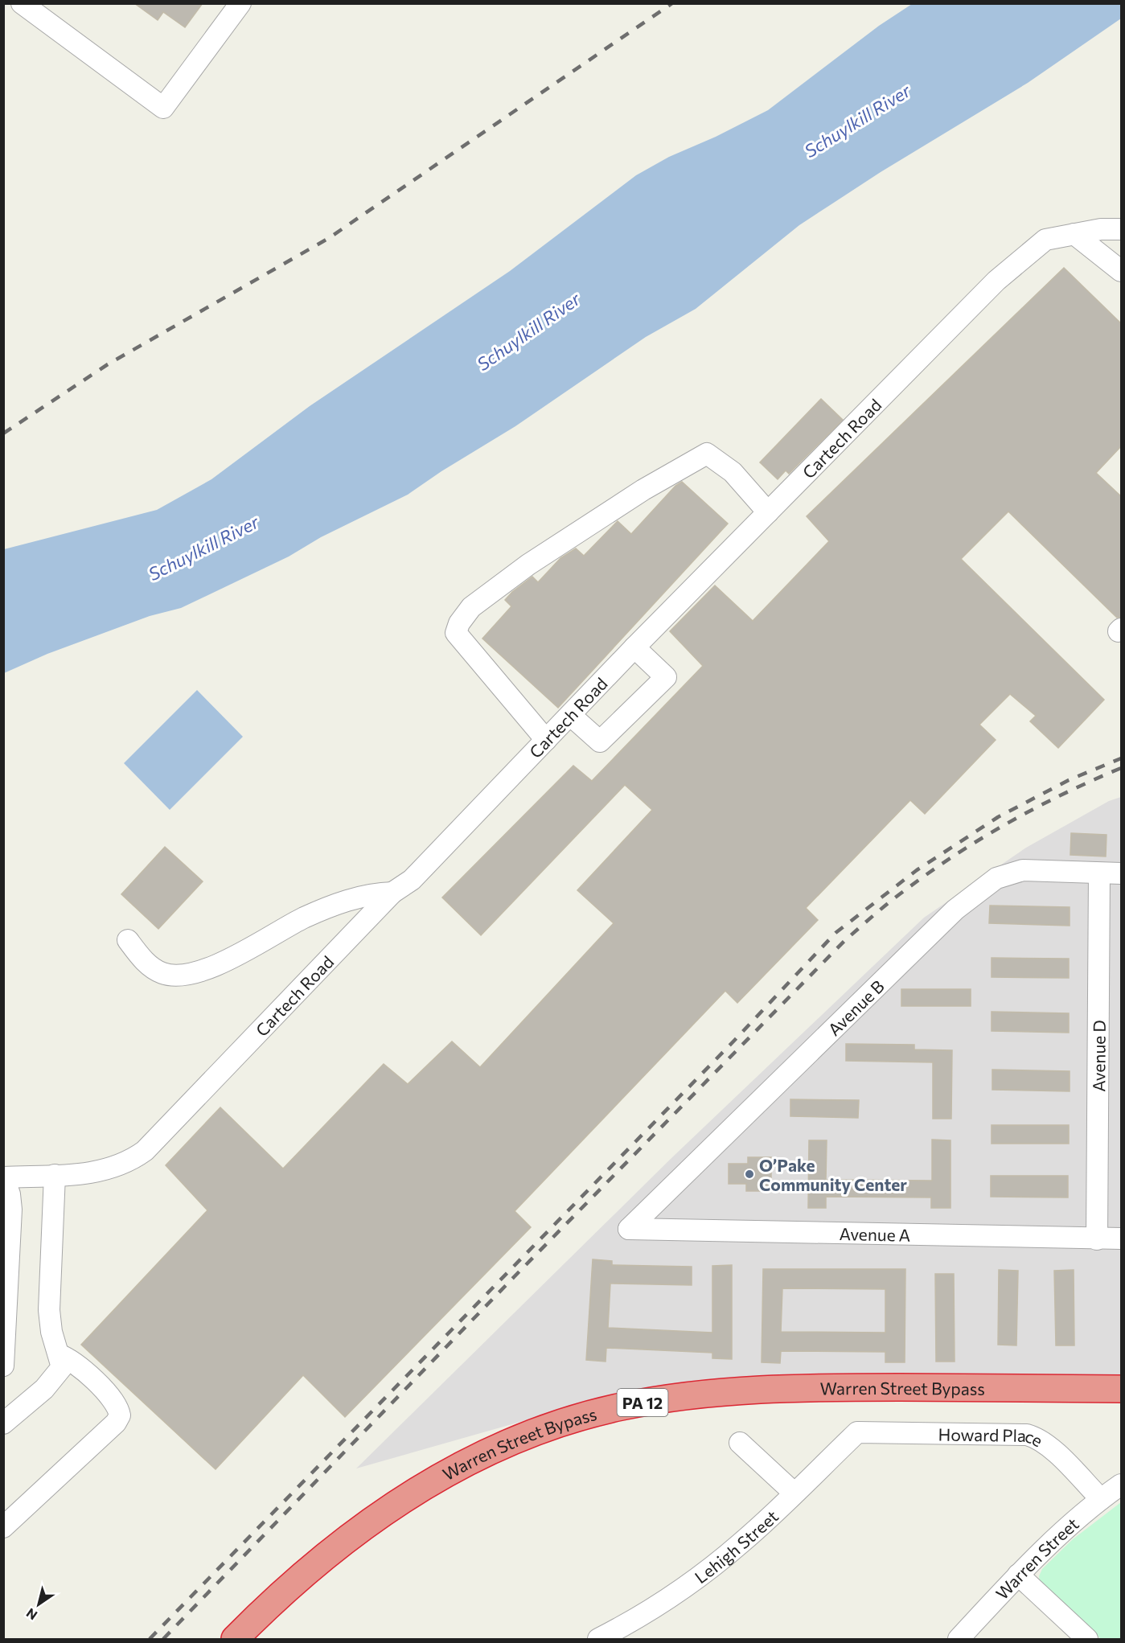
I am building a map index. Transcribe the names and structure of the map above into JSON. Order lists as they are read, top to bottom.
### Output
{
  "streets": {
    "highway": ["Warren Street Bypass", "PA 12"],
    "street": [
      "Cartech Road",
      "Avenue B",
      "Avenue D",
      "Avenue A",
      "Howard Place",
      "Lehigh Street",
      "Warren Street"
    ]
  },
  "crossings": [
    ["Avenue B", "Avenue D"],
    ["Avenue B", "Avenue A"],
    ["Avenue D", "Avenue A"],
    ["Howard Place", "Lehigh Street"],
    ["Howard Place", "Warren Street"]
  ],
  "water": ["Schuylkill River"],
  "places": ["O’Pake Community Center"],
  "north": "bottom left"
}
